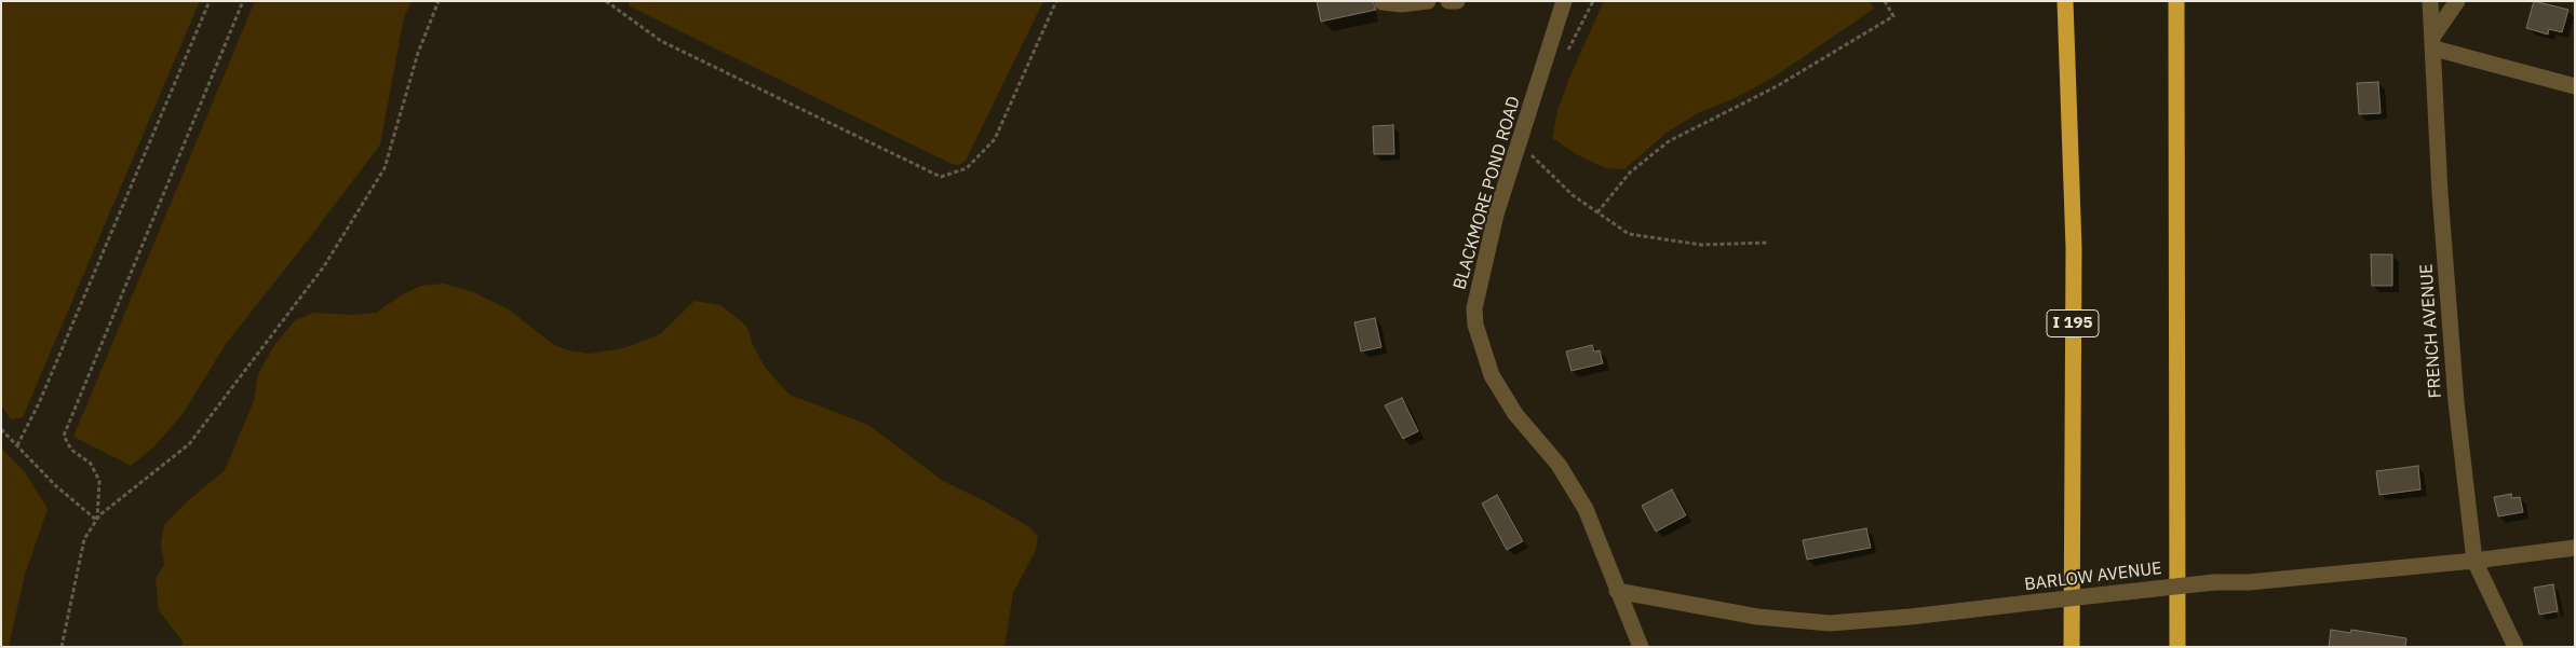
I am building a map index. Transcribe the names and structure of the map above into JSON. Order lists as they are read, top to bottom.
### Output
{
  "streets": {
    "highway": ["I 195"],
    "street": ["BLACKMORE POND ROAD", "FRENCH AVENUE", "BARLOW AVENUE"]
  },
  "crossings": [
    ["BLACKMORE POND ROAD", "BARLOW AVENUE"],
    ["FRENCH AVENUE", "BARLOW AVENUE"]
  ]
}
